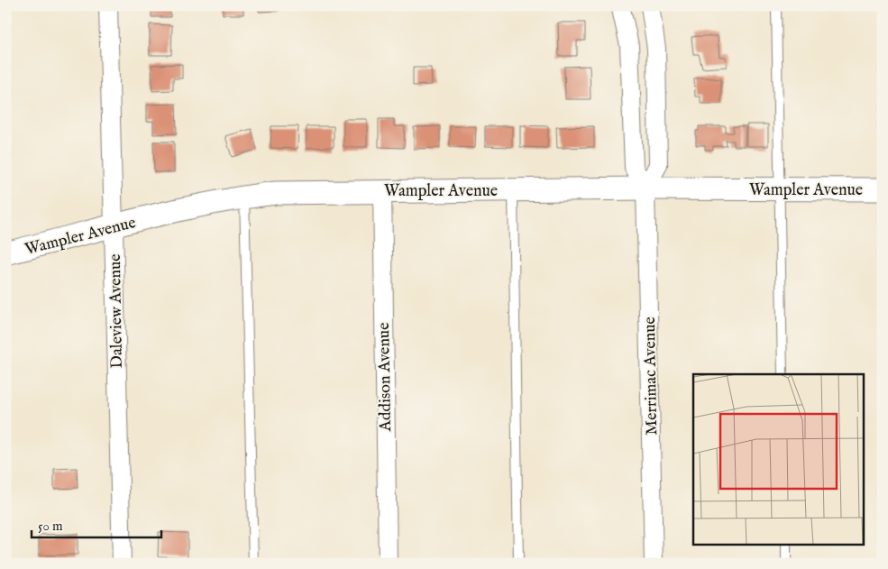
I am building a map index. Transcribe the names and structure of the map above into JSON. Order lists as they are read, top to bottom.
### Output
{
  "streets": {
    "street": [
      "Wampler Avenue",
      "Daleview Avenue",
      "Merrimac Avenue",
      "Addison Avenue"
    ]
  },
  "crossings": [
    ["Wampler Avenue", "Daleview Avenue"],
    ["Wampler Avenue", "Merrimac Avenue"],
    ["Wampler Avenue", "Addison Avenue"]
  ],
  "scale_bar": "50 m"
}
